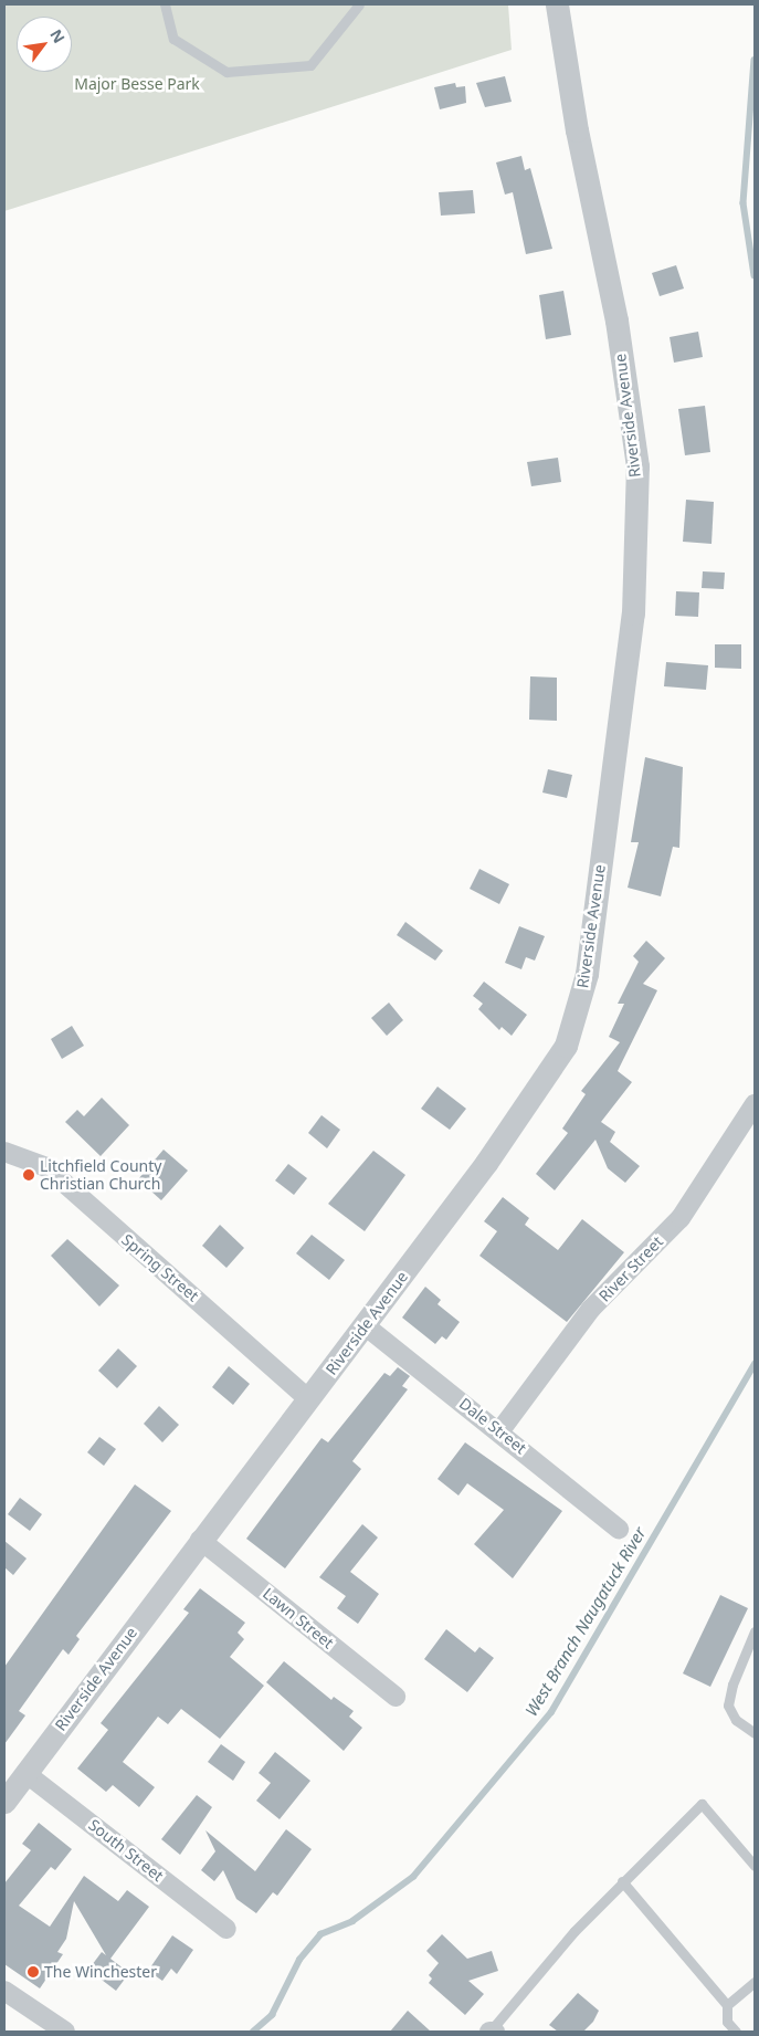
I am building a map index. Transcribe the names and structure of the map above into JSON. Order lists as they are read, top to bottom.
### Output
{
  "streets": {
    "street": [
      "Riverside Avenue",
      "Spring Street",
      "River Street",
      "Dale Street",
      "Lawn Street",
      "South Street"
    ]
  },
  "crossings": [
    ["Riverside Avenue", "Spring Street"],
    ["Riverside Avenue", "Dale Street"],
    ["Riverside Avenue", "Lawn Street"],
    ["Riverside Avenue", "South Street"],
    ["River Street", "Dale Street"]
  ],
  "water": ["West Branch Naugatuck River"],
  "parks": ["Major Besse Park"],
  "places": ["Litchfield County Christian Church", "The Winchester"],
  "north": "top right"
}
